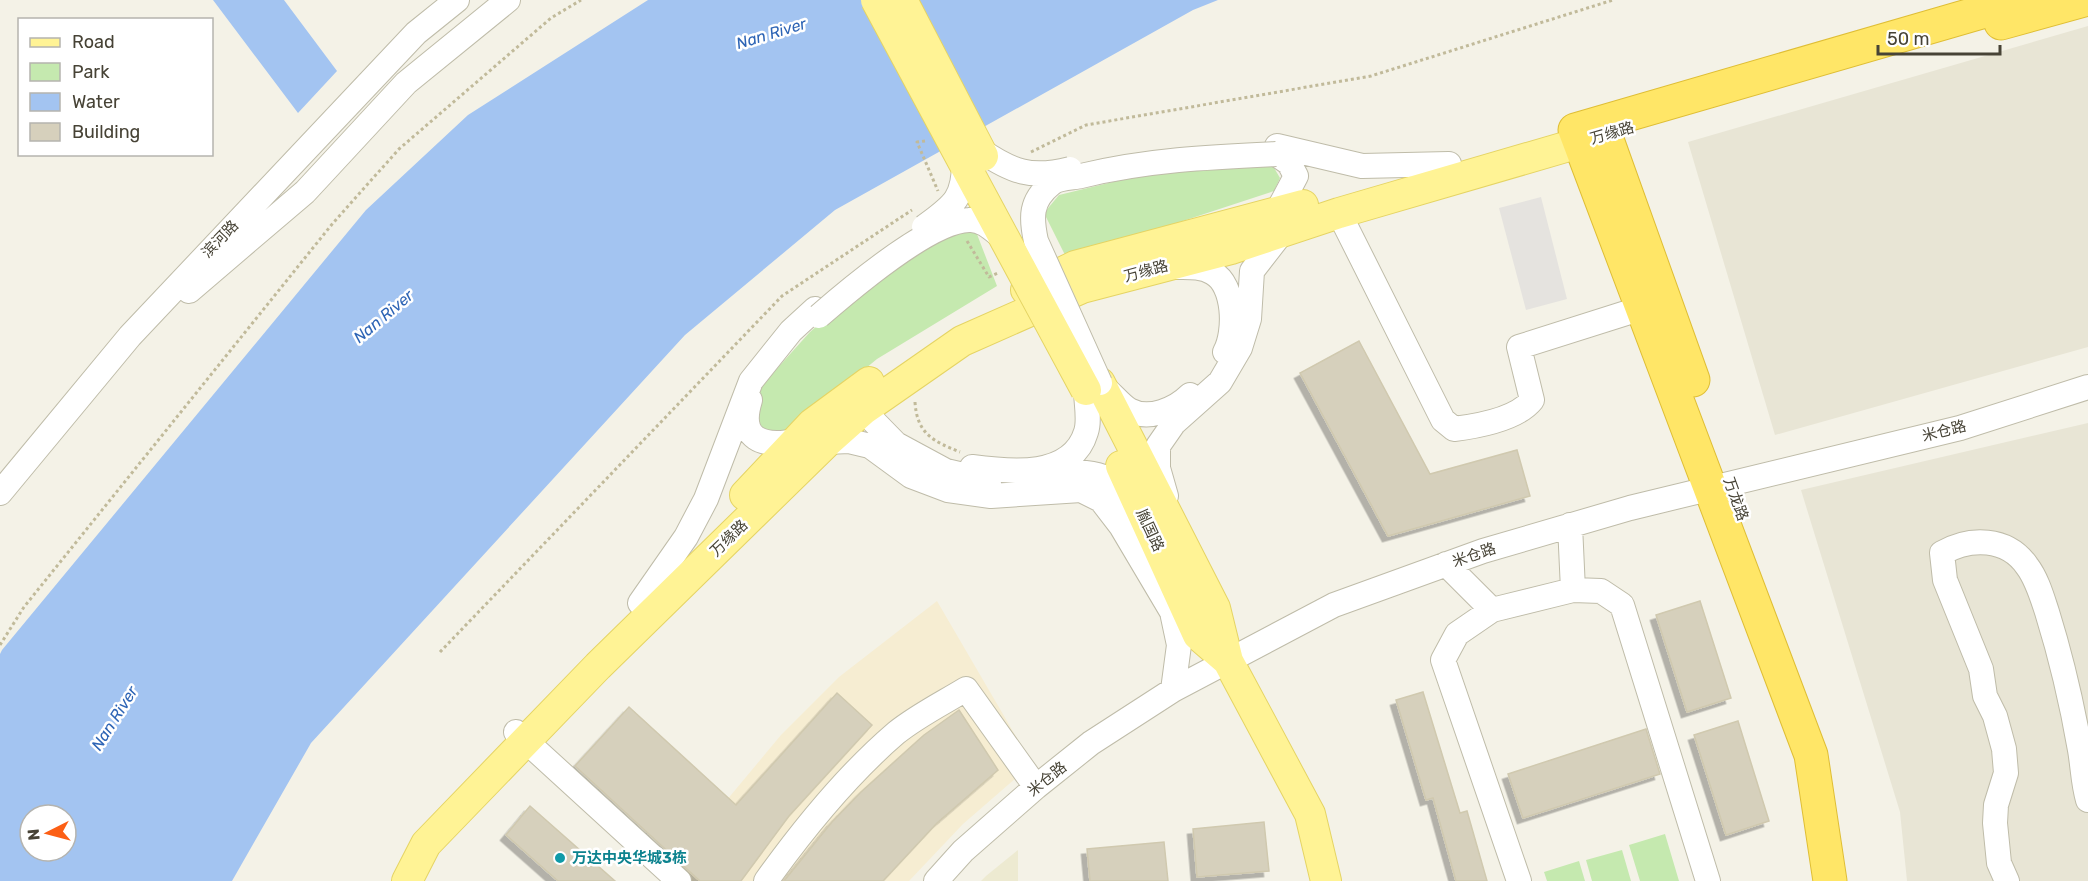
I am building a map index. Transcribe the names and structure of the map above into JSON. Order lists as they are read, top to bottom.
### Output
{
  "streets": {
    "highway": ["万缘路", "万龙路"],
    "main road": ["胤国路"],
    "street": ["滨河路", "米仓路"]
  },
  "crossings": [
    ["万缘路", "万龙路"],
    ["米仓路", "万龙路"],
    ["米仓路", "胤国路"]
  ],
  "water": ["Nan River"],
  "places": ["万达中央华城3栋"],
  "legend": [
    "Road",
    "Park",
    "Water",
    "Building"
  ],
  "scale_bar": "50 m",
  "north": "left"
}
